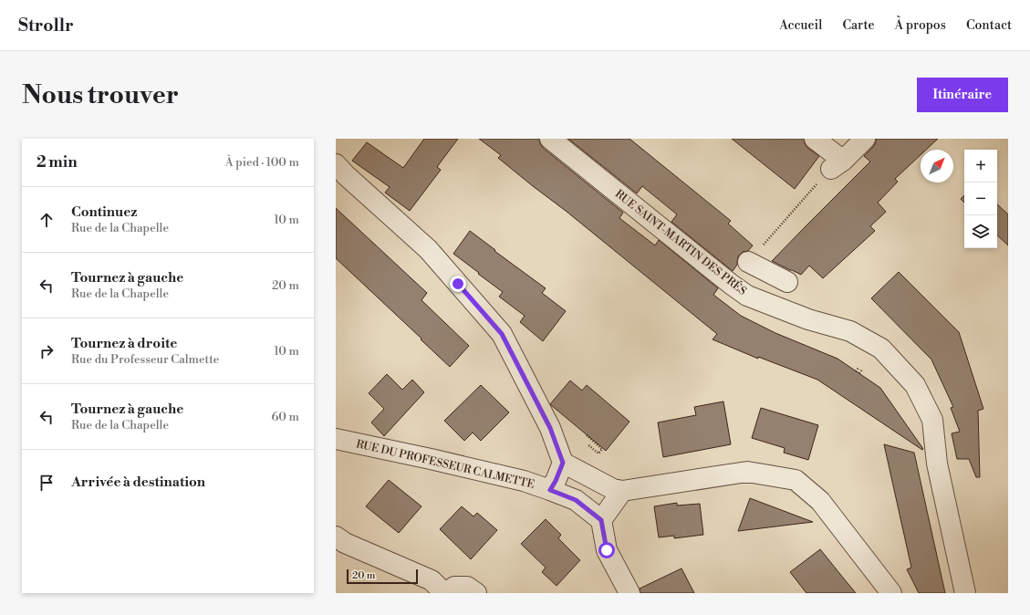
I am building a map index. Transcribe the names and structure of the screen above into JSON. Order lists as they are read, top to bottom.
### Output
{
  "streets": {
    "street": ["RUE SAINT-MARTIN DES PRÉS", "RUE DU PROFESSEUR CALMETTE"]
  },
  "scale_bar": "20 m",
  "north": "top right",
  "page": {
    "header": "Strollr",
    "nav": [
      "Accueil",
      "Carte",
      "À propos",
      "Contact"
    ],
    "buttons": "Itinéraire",
    "title": "Nous trouver",
    "heading": ["2 min", "À pied · 100 m"],
    "map_buttons": ["+", "−"],
    "list": [
      ["Continuez", "Rue de la Chapelle", "10 m"],
      ["Tournez à gauche", "Rue de la Chapelle", "20 m"],
      ["Tournez à droite", "Rue du Professeur Calmette", "10 m"],
      ["Tournez à gauche", "Rue de la Chapelle", "60 m"],
      "Arrivée à destination"
    ],
    "scale": "20 m"
  }
}
